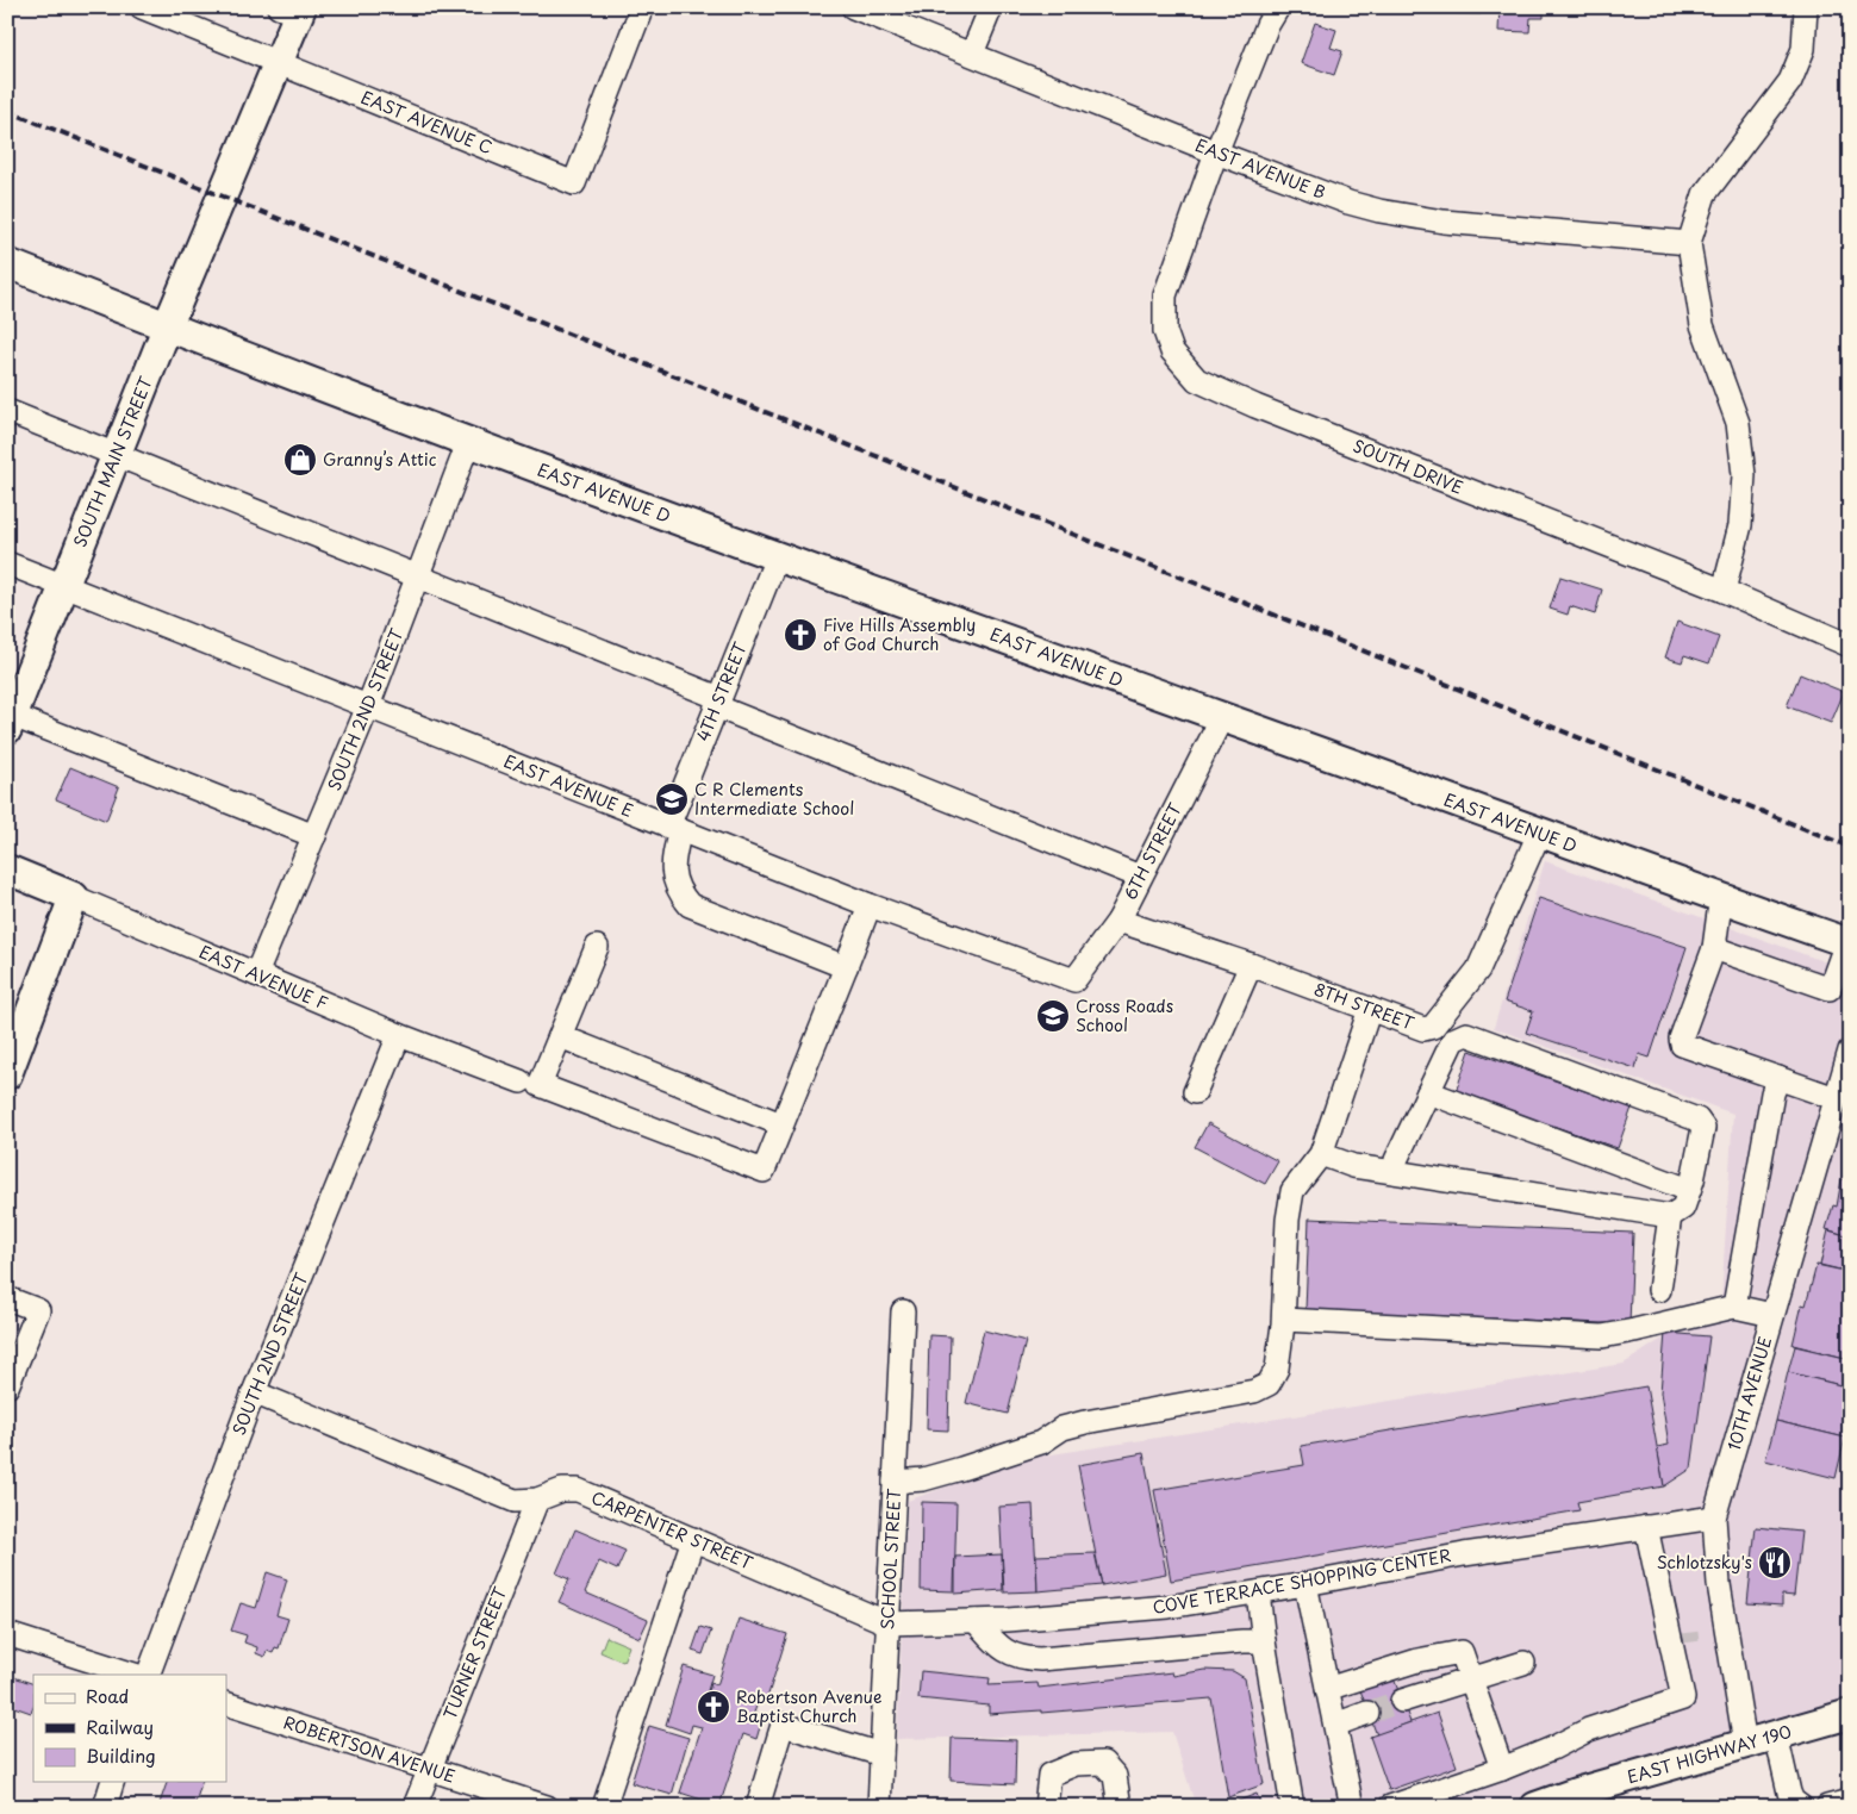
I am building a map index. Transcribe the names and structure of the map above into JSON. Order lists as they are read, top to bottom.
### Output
{
  "streets": {
    "main road": [
      "SOUTH MAIN STREET",
      "EAST AVENUE D",
      "EAST AVENUE F",
      "EAST HIGHWAY 190"
    ],
    "street": [
      "EAST AVENUE C",
      "EAST AVENUE B",
      "SOUTH DRIVE",
      "4TH STREET",
      "SOUTH 2ND STREET",
      "EAST AVENUE E",
      "6TH STREET",
      "8TH STREET",
      "10TH AVENUE",
      "CARPENTER STREET",
      "SCHOOL STREET",
      "COVE TERRACE SHOPPING CENTER",
      "TURNER STREET",
      "ROBERTSON AVENUE"
    ]
  },
  "crossings": [
    ["EAST AVENUE C", "SOUTH MAIN STREET"],
    ["EAST AVENUE B", "SOUTH DRIVE"],
    ["SOUTH MAIN STREET", "EAST AVENUE D"],
    ["SOUTH MAIN STREET", "EAST AVENUE E"],
    ["EAST AVENUE D", "4TH STREET"],
    ["EAST AVENUE D", "SOUTH 2ND STREET"],
    ["EAST AVENUE D", "6TH STREET"],
    ["EAST AVENUE D", "8TH STREET"],
    ["4TH STREET", "EAST AVENUE E"],
    ["SOUTH 2ND STREET", "EAST AVENUE E"],
    ["SOUTH 2ND STREET", "EAST AVENUE F"],
    ["SOUTH 2ND STREET", "CARPENTER STREET"],
    ["EAST AVENUE E", "6TH STREET"],
    ["6TH STREET", "8TH STREET"],
    ["10TH AVENUE", "COVE TERRACE SHOPPING CENTER"],
    ["10TH AVENUE", "EAST HIGHWAY 190"],
    ["CARPENTER STREET", "SCHOOL STREET"],
    ["CARPENTER STREET", "COVE TERRACE SHOPPING CENTER"],
    ["CARPENTER STREET", "TURNER STREET"],
    ["SCHOOL STREET", "COVE TERRACE SHOPPING CENTER"],
    ["TURNER STREET", "ROBERTSON AVENUE"]
  ],
  "places": {
    "shop": ["Granny’s Attic"],
    "church": ["Five Hills Assembly of God Church", "Robertson Avenue Baptist Church"],
    "school or university": ["C R Clements Intermediate School", "Cross Roads School"],
    "restaurant": ["Schlotzsky's"]
  },
  "legend": ["Road", "Railway", "Building"]
}
